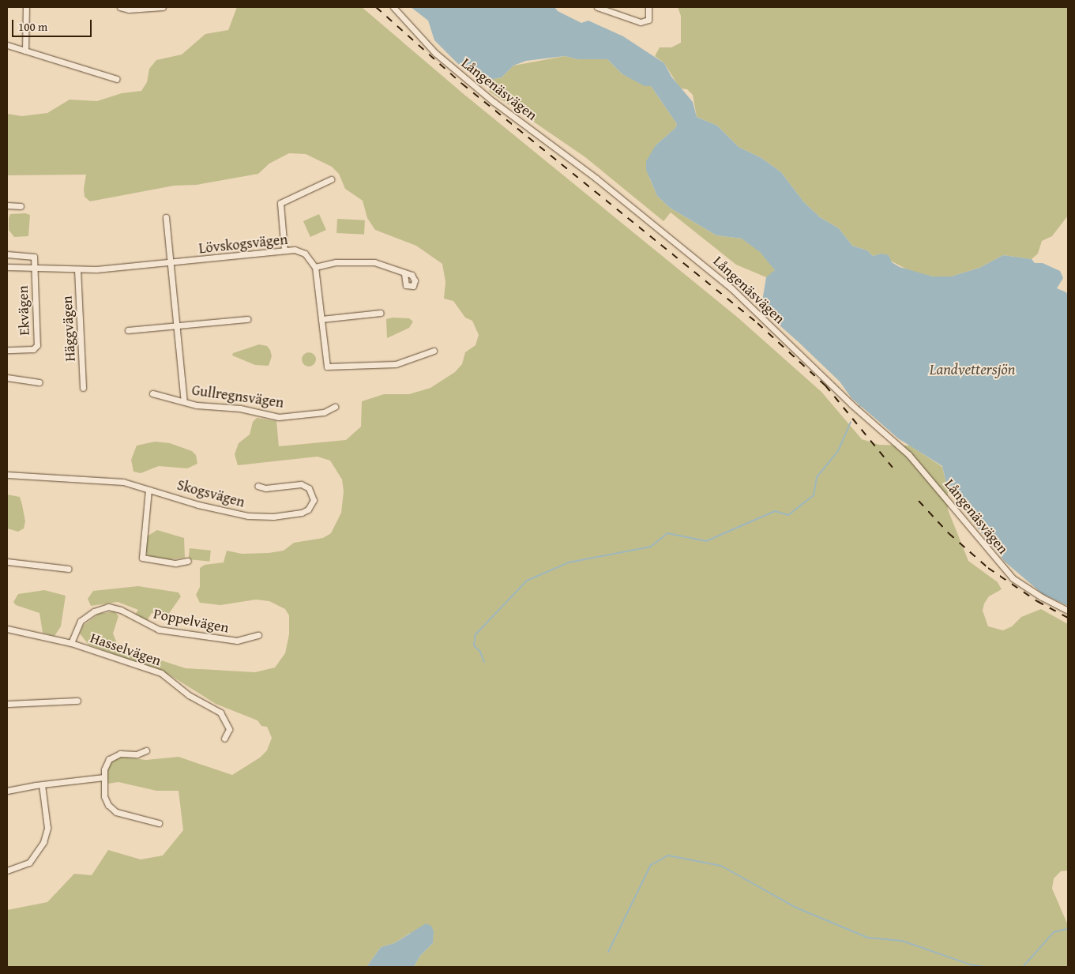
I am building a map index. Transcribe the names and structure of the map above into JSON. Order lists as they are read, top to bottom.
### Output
{
  "streets": {
    "street": [
      "Långenäsvägen",
      "Lövskogsvägen",
      "Ekvägen",
      "Häggvägen",
      "Gullregnsvägen",
      "Skogsvägen",
      "Poppelvägen",
      "Hasselvägen"
    ]
  },
  "crossings": [
    ["Lövskogsvägen", "Ekvägen"],
    ["Lövskogsvägen", "Häggvägen"],
    ["Lövskogsvägen", "Gullregnsvägen"],
    ["Poppelvägen", "Hasselvägen"]
  ],
  "water": ["Landvettersjön"],
  "scale_bar": "100 m"
}
